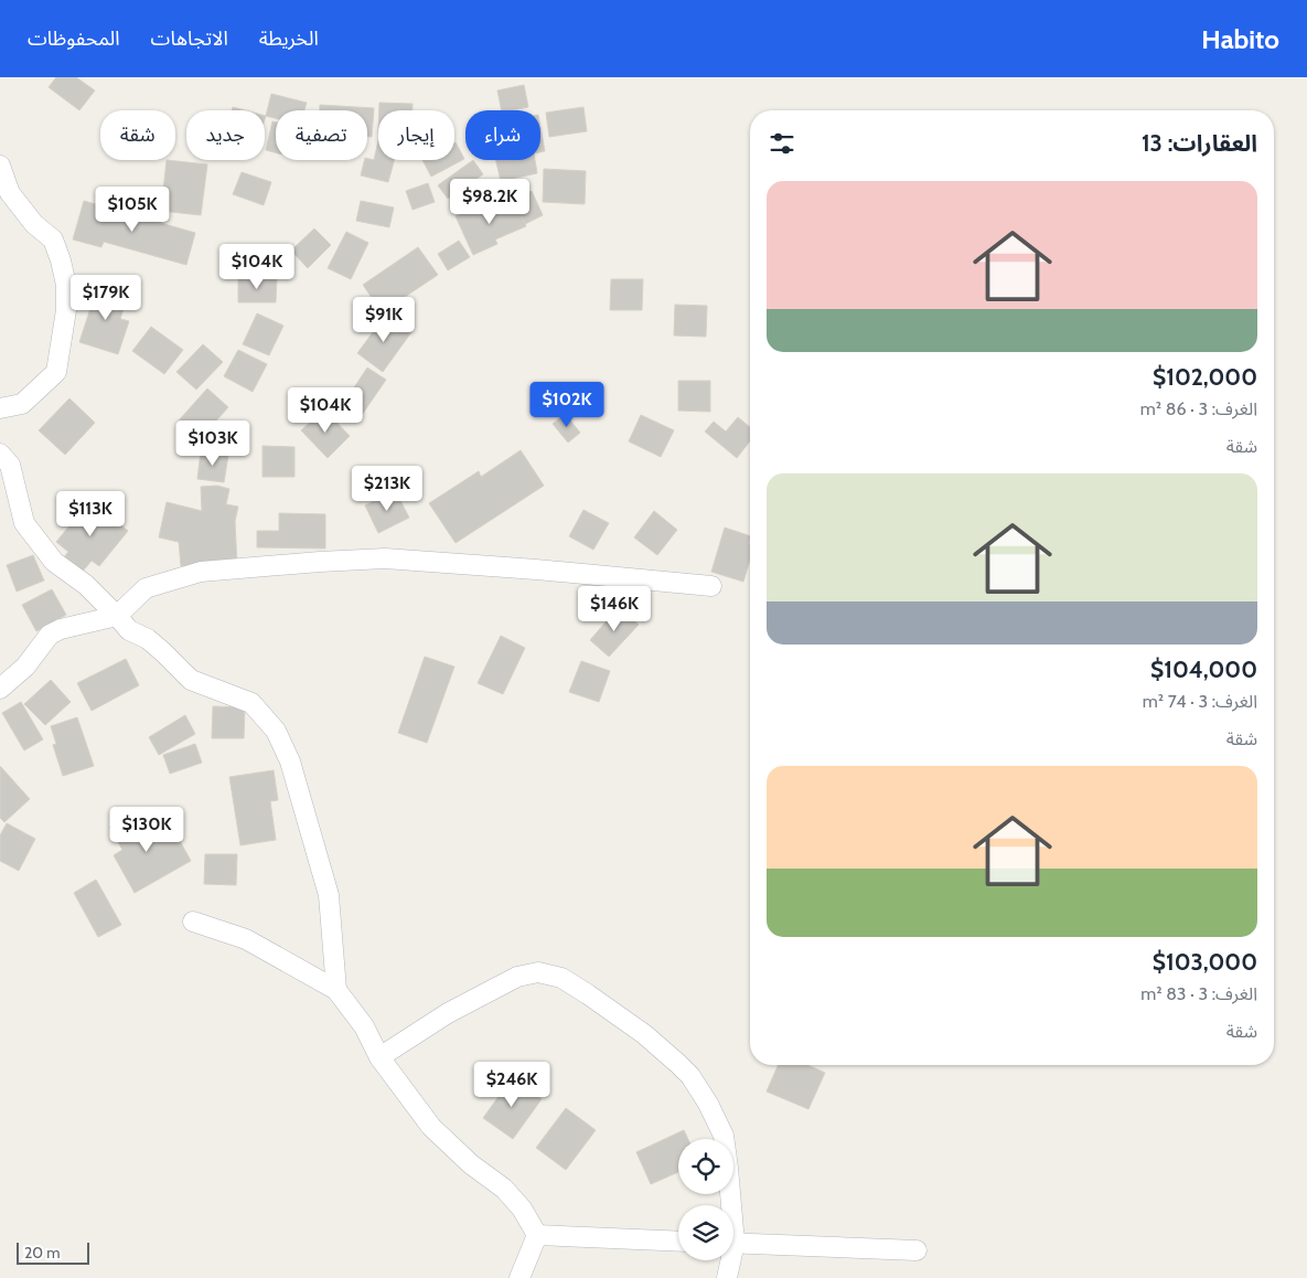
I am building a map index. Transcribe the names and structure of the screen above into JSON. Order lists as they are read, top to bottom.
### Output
{
  "scale_bar": "20 m",
  "page": {
    "header": "Habito",
    "nav": ["الخريطة", "الاتجاهات", "المحفوظات"],
    "chip": [
      "شراء",
      "إيجار",
      "تصفية",
      "جديد",
      "شقة"
    ],
    "heading": "العقارات: 13",
    "list": [
      {
        "name": "$102,000",
        "note": "الغرف: 3 · 86 m² · شقة"
      },
      {
        "name": "$104,000",
        "note": "الغرف: 3 · 74 m² · شقة"
      },
      {
        "name": "$103,000",
        "note": "الغرف: 3 · 83 m² · شقة"
      }
    ],
    "price": [
      "$98.2K",
      "$105K",
      "$104K",
      "$179K",
      "$91K",
      "$102K",
      "$104K",
      "$103K",
      "$213K",
      "$113K",
      "$146K",
      "$130K",
      "$246K"
    ],
    "scale": "20 m"
  }
}
